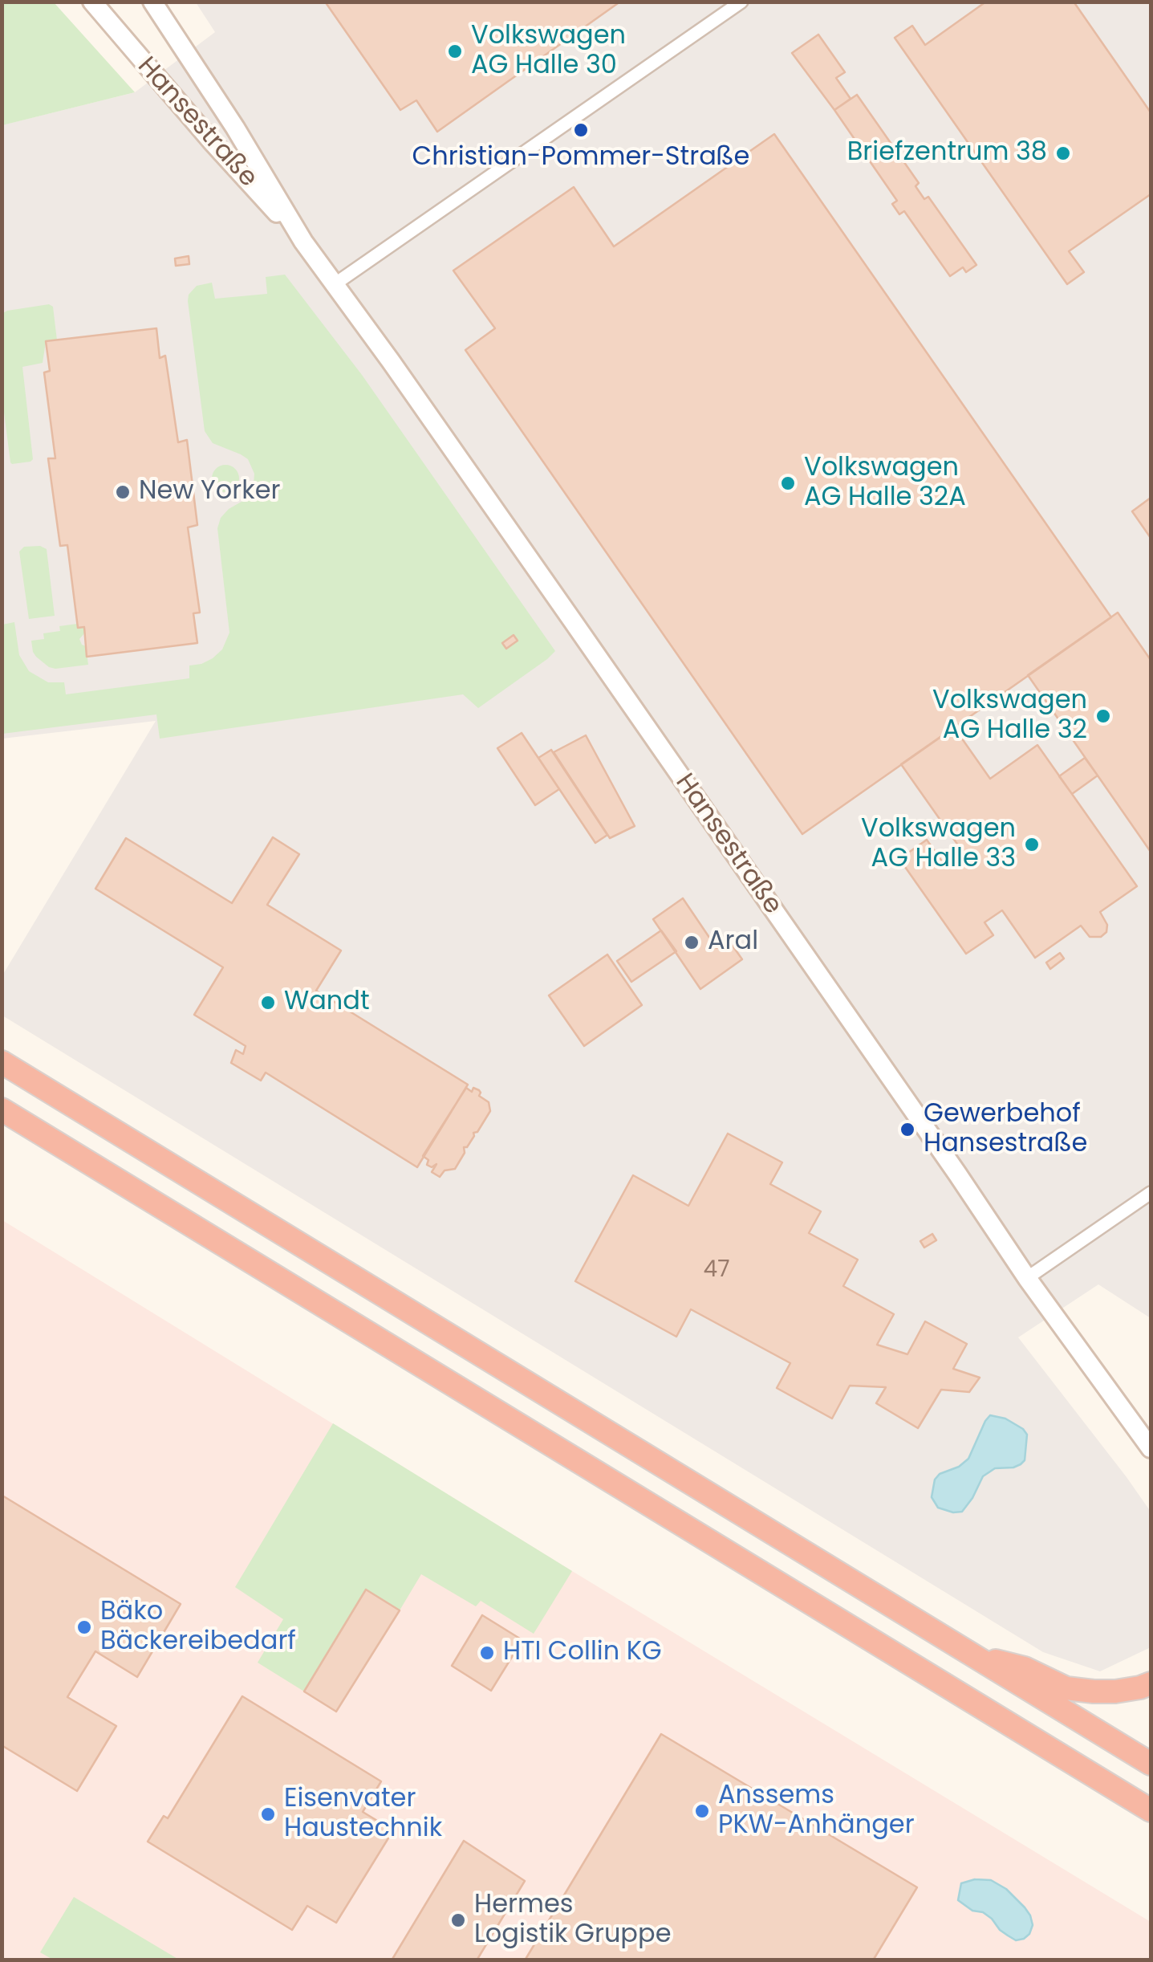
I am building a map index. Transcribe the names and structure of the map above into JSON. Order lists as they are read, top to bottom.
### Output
{
  "streets": {
    "main road": ["Hansestraße"]
  },
  "places": [
    "Volkswagen AG Halle 30",
    "Christian-Pommer-Straße",
    "Briefzentrum 38",
    "Volkswagen AG Halle 32A",
    "New Yorker",
    "Volkswagen AG Halle 32",
    "Volkswagen AG Halle 33",
    "Aral",
    "Wandt",
    "Gewerbehof Hansestraße",
    "Bäko Bäckereibedarf",
    "HTI Collin KG",
    "Anssems PKW-Anhänger",
    "Eisenvater Haustechnik",
    "Hermes Logistik Gruppe"
  ],
  "house_numbers": ["47"]
}
